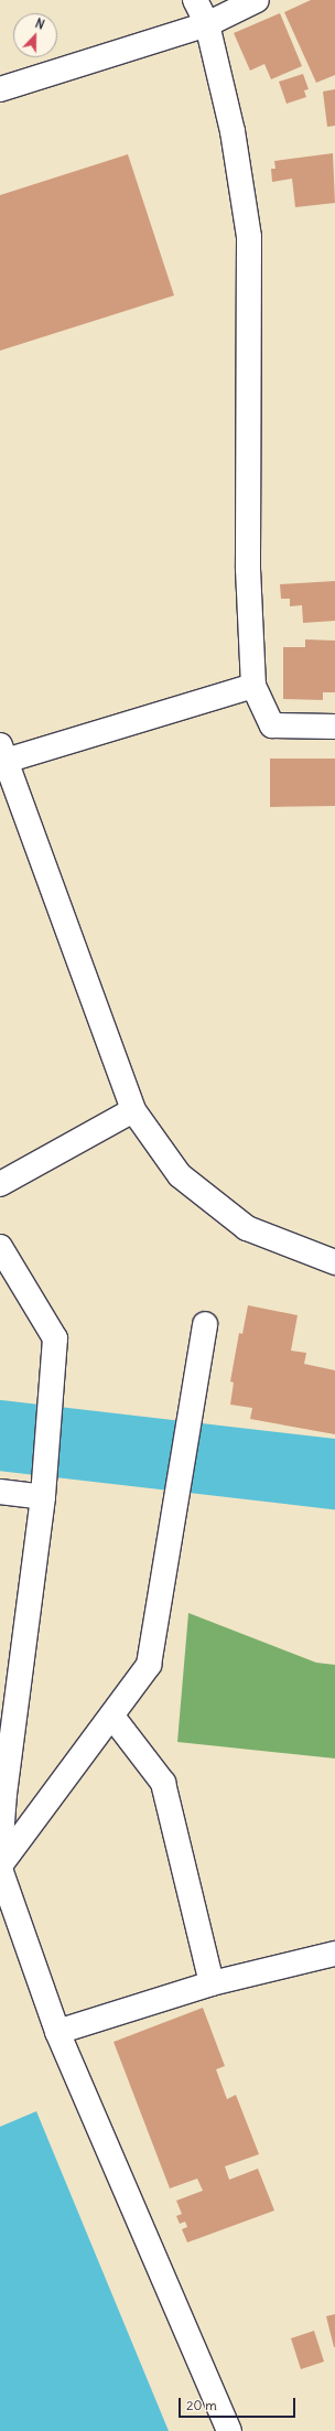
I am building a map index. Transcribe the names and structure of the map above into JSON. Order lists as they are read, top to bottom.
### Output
{
  "scale_bar": "20 m",
  "north": "top"
}
